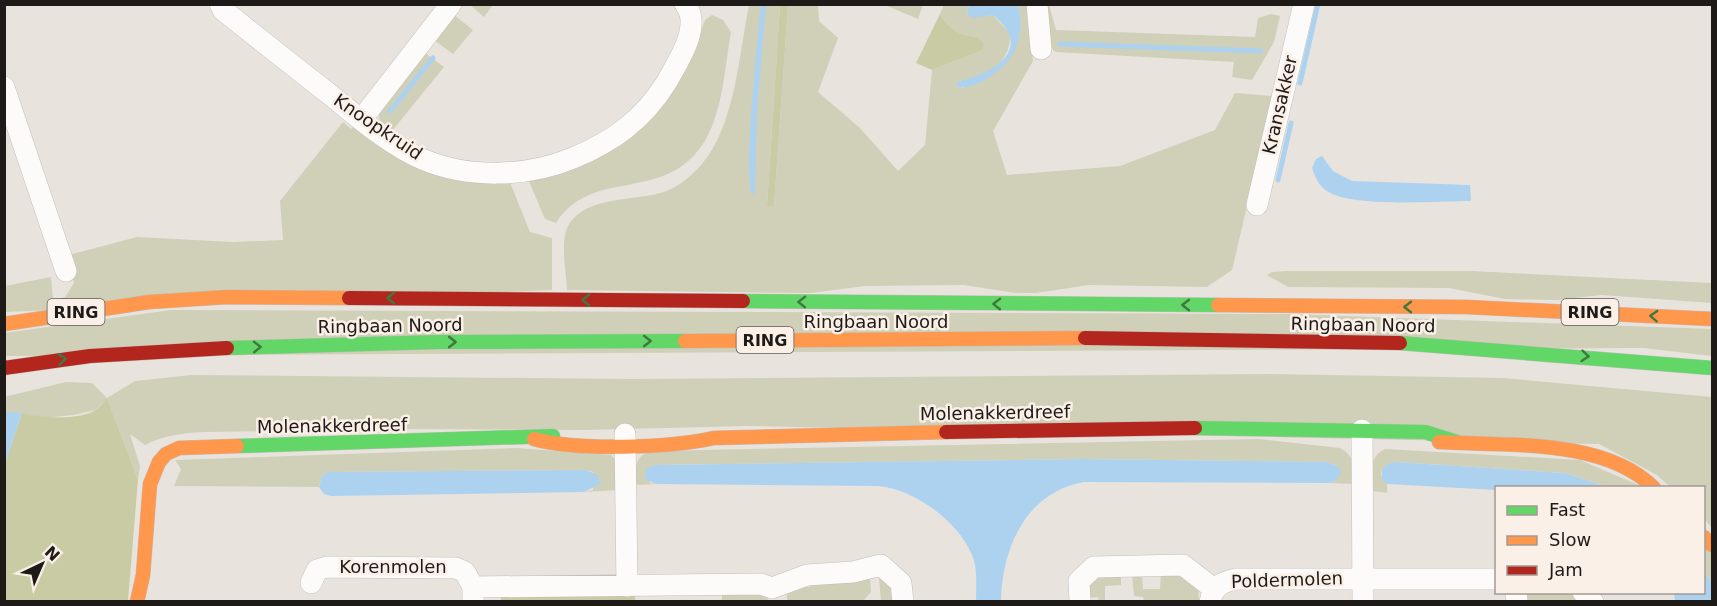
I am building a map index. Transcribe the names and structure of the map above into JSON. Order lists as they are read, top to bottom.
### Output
{
  "streets": {
    "main road": ["RING", "Ringbaan Noord", "Molenakkerdreef"],
    "street": [
      "Kransakker",
      "Knoopkruid",
      "Korenmolen",
      "Poldermolen"
    ]
  },
  "crossings": [
    ["Molenakkerdreef", "Poldermolen"]
  ],
  "legend": ["Fast", "Slow", "Jam"],
  "north": "top right"
}
